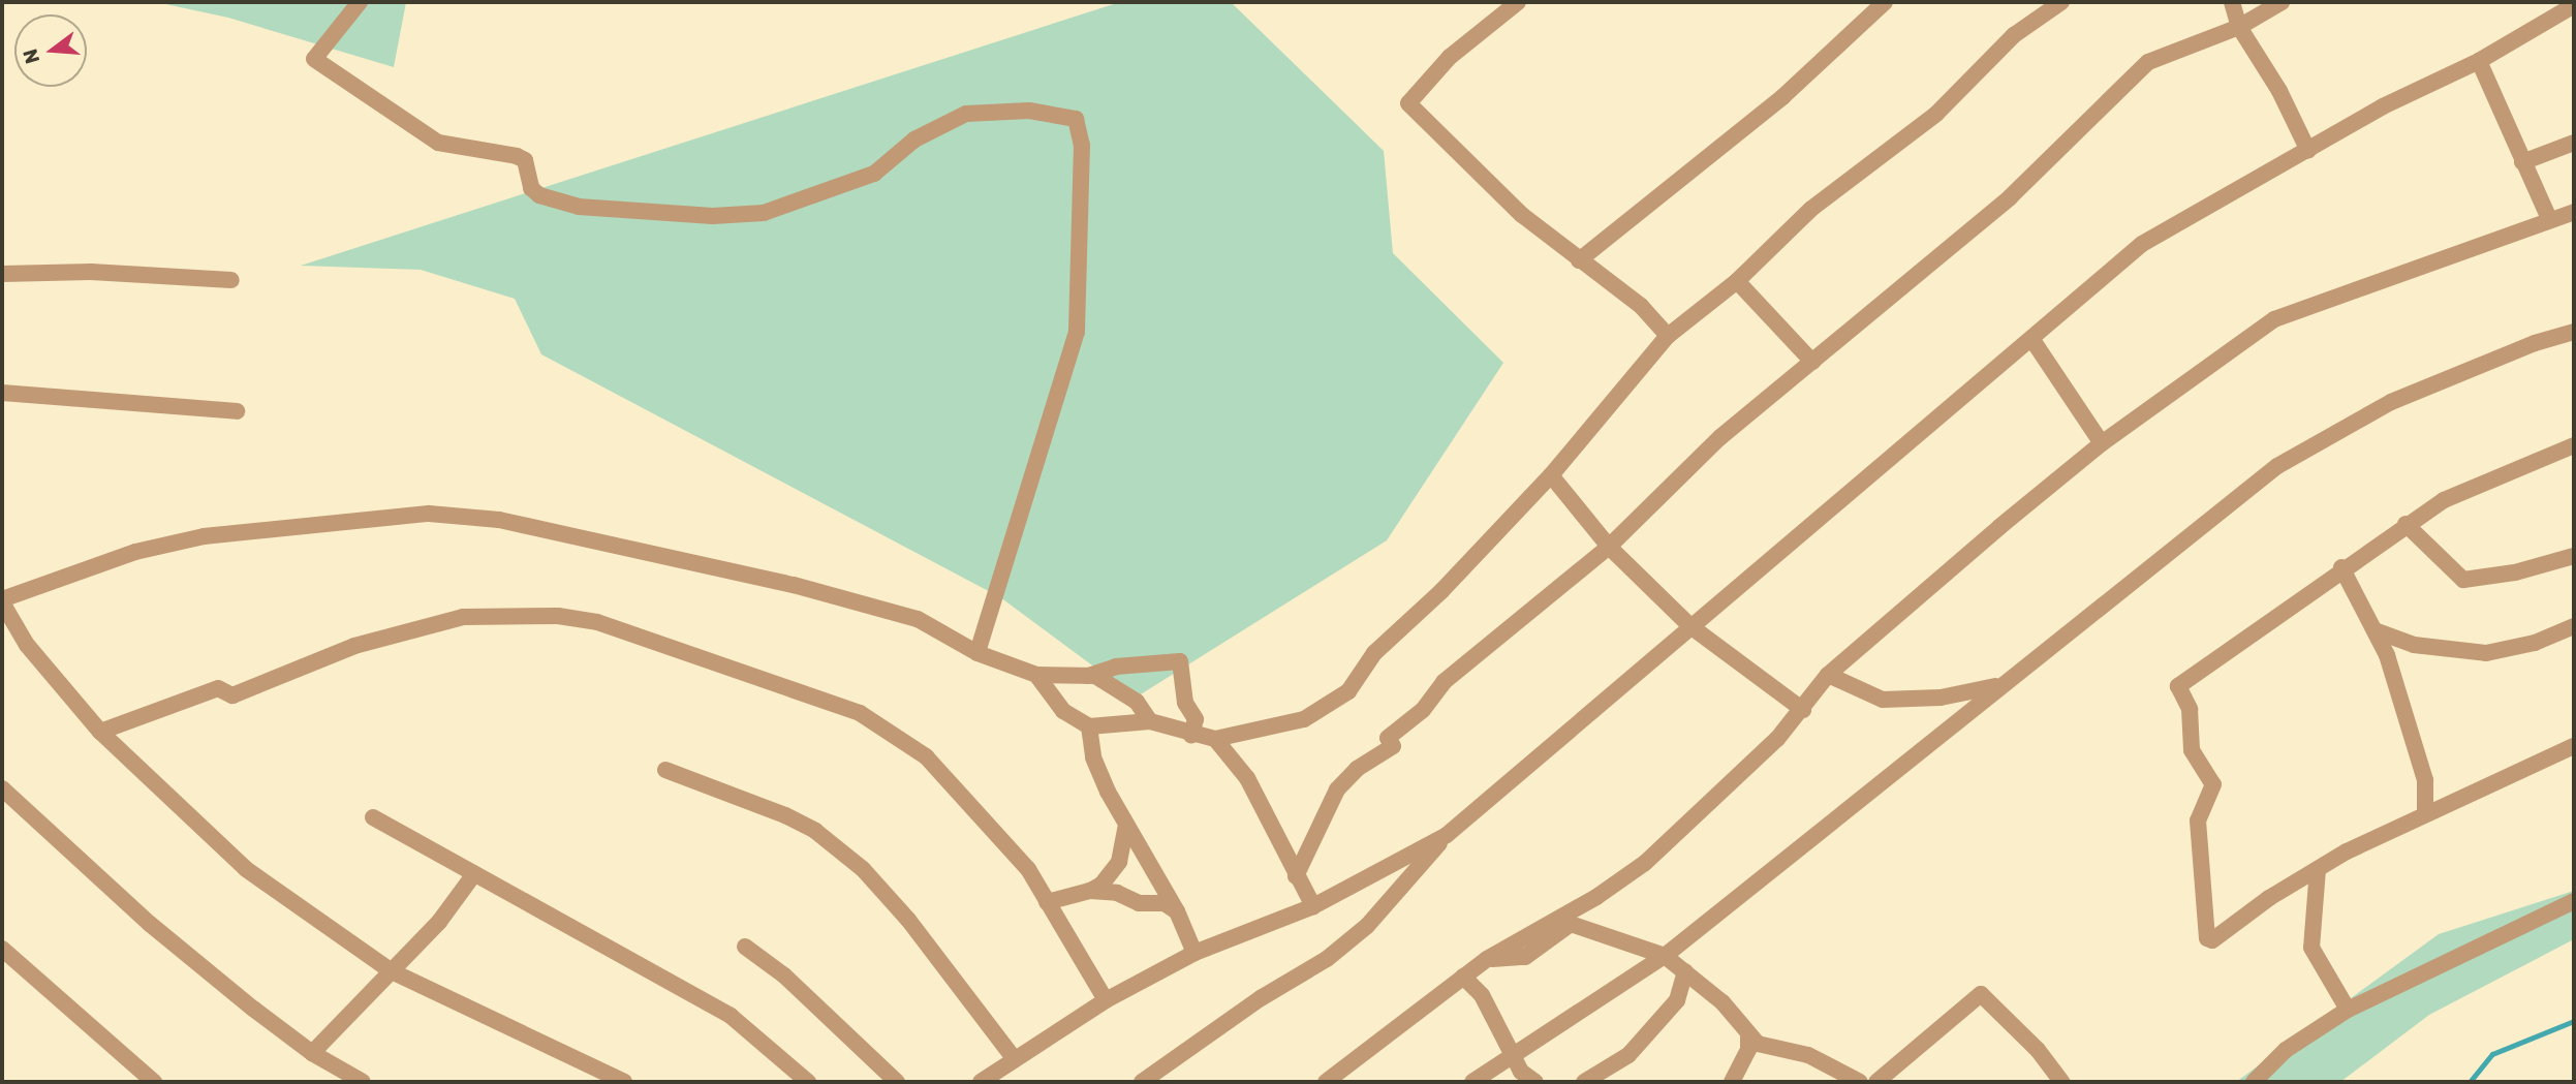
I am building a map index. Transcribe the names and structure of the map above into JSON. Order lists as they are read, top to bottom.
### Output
{
  "north": "left"
}
